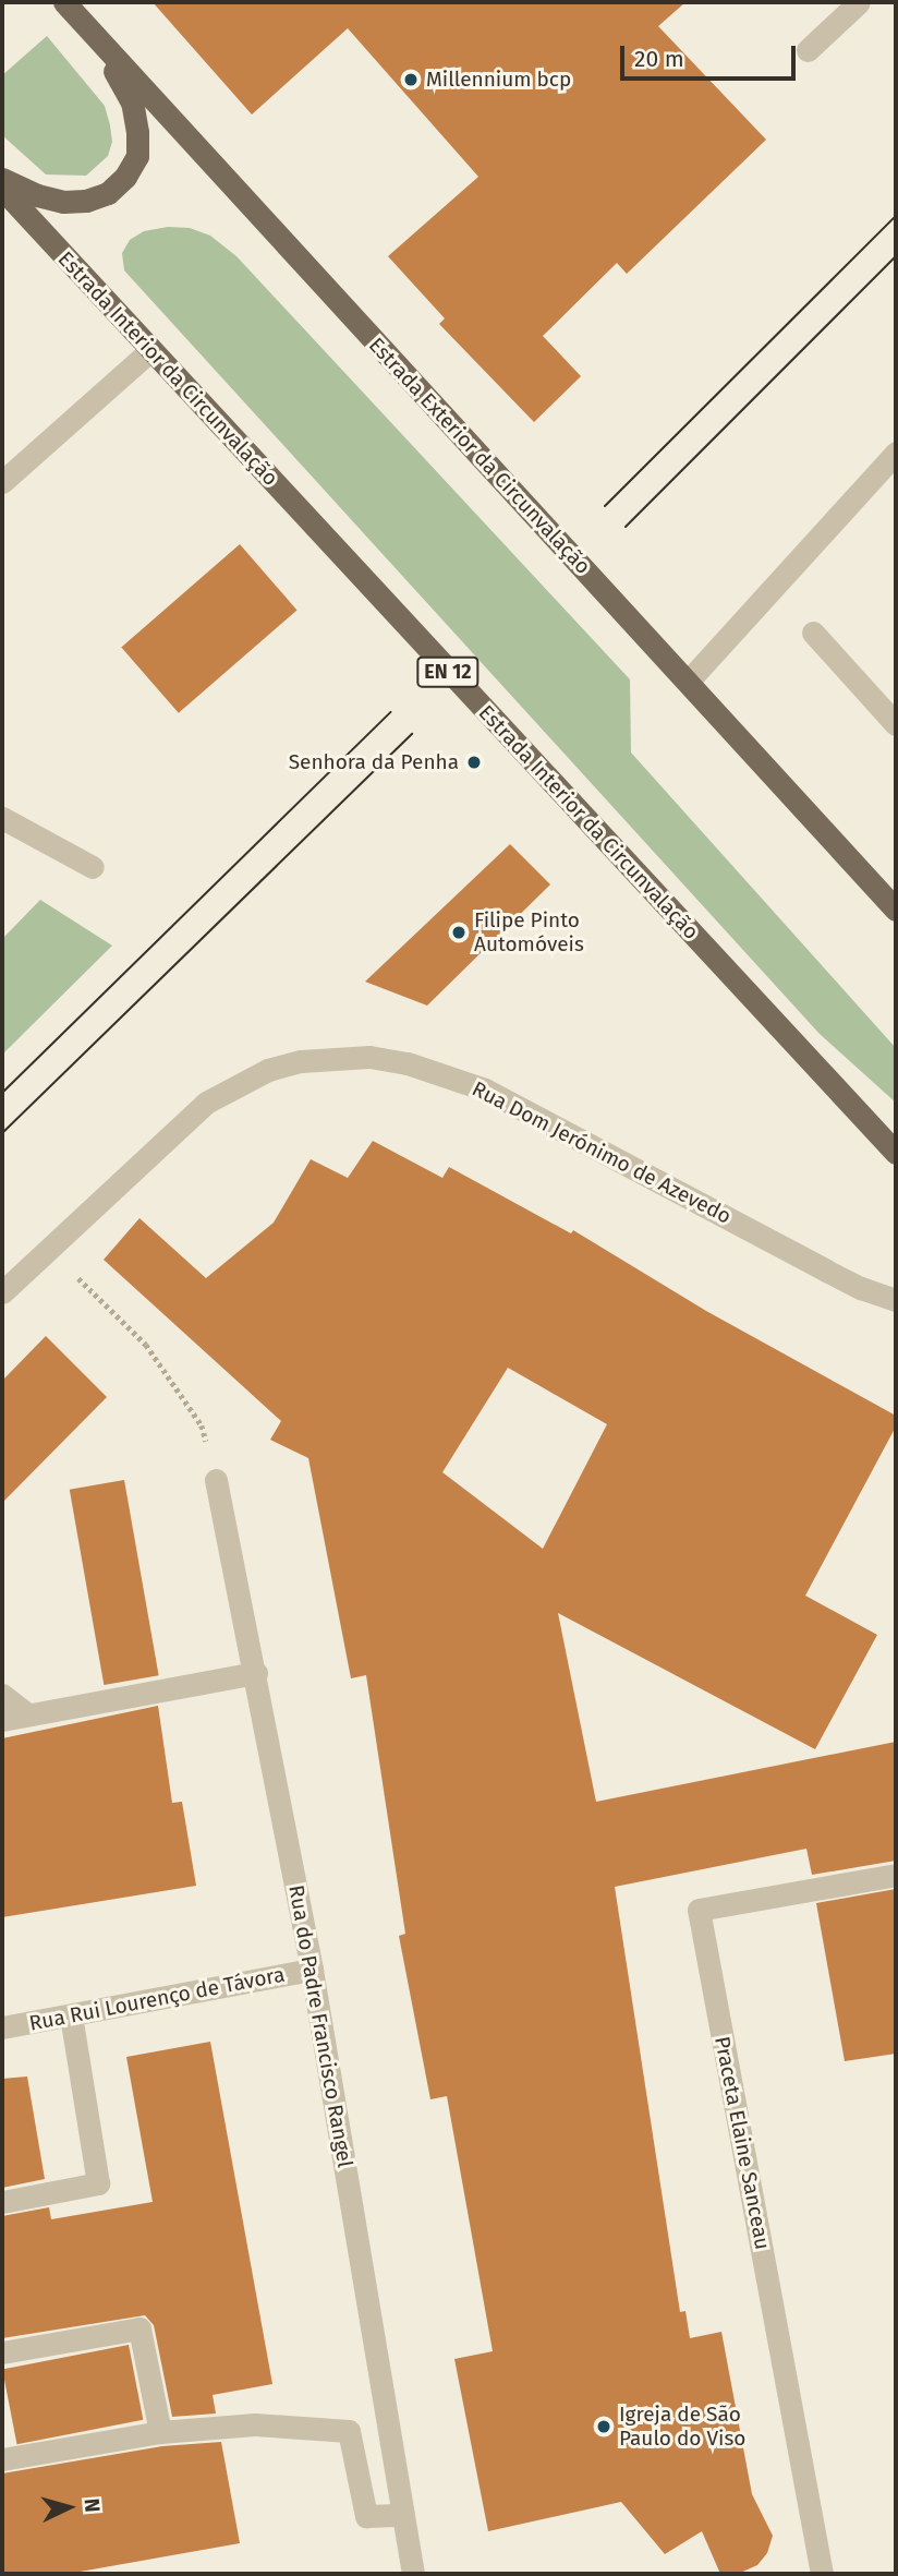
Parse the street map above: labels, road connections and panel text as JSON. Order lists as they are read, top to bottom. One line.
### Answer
{"streets":{"main road":["Estrada Interior da Circunvalação","Estrada Exterior da Circunvalação","EN 12"],"street":["Rua Dom Jerónimo de Azevedo","Rua Rui Lourenço de Távora","Rua do Padre Francisco Rangel","Praceta Elaine Sanceau"]},"crossings":[["Rua Rui Lourenço de Távora","Rua do Padre Francisco Rangel"]],"places":["Millennium bcp","Senhora da Penha","Filipe Pinto Automóveis","Igreja de São Paulo do Viso"],"scale_bar":"20 m","north":"right"}
